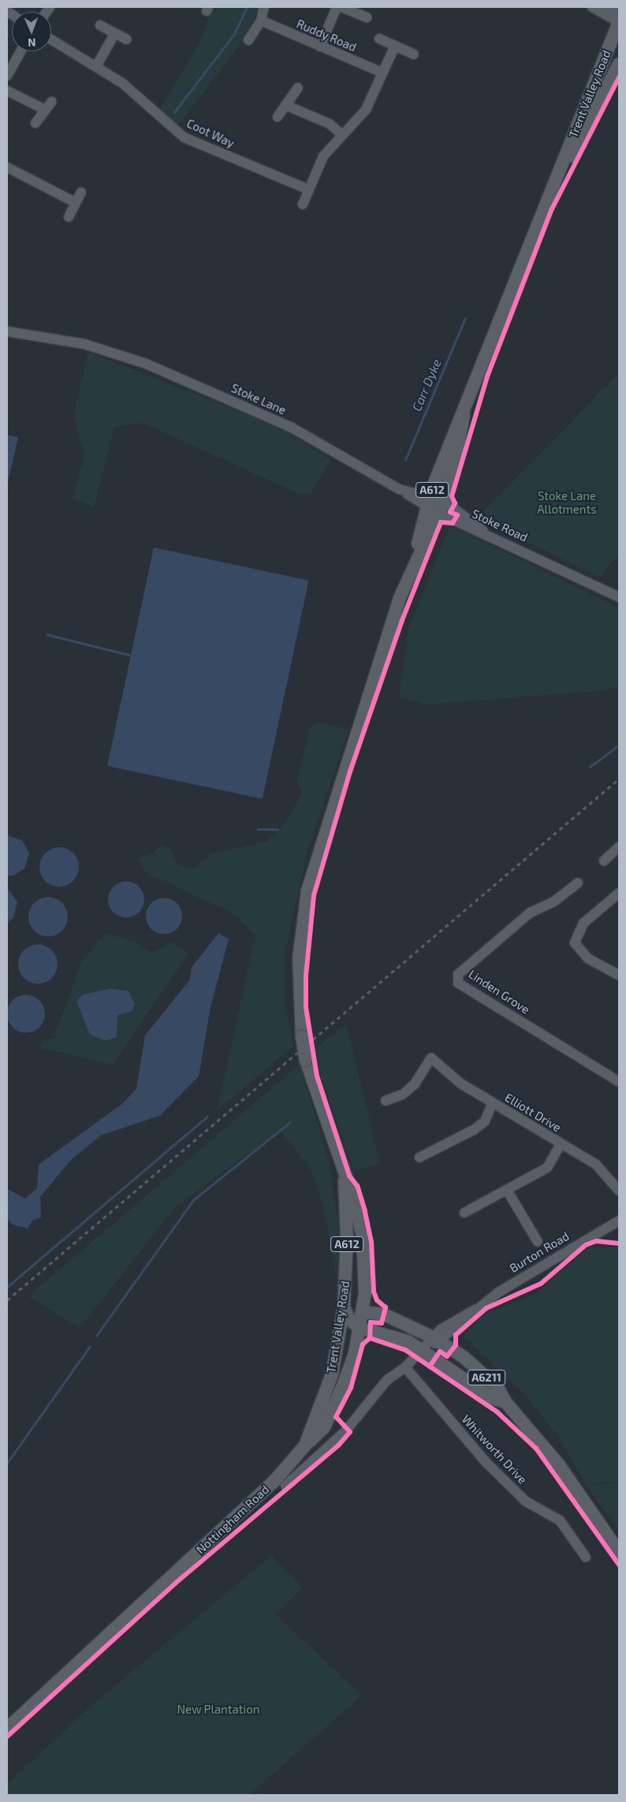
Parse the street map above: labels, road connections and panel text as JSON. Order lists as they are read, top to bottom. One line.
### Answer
{"streets":{"main road":["Trent Valley Road","A612","A6211","Nottingham Road"],"street":["Ruddy Road","Coot Way","Stoke Lane","Stoke Road","Linden Grove","Elliott Drive","Burton Road","Whitworth Drive"]},"crossings":[["Trent Valley Road","A612"],["Trent Valley Road","Stoke Road"],["Trent Valley Road","A6211"],["Trent Valley Road","Nottingham Road"],["Stoke Lane","Stoke Road"],["Burton Road","A6211"],["Burton Road","Whitworth Drive"]],"water":["Carr Dyke"],"parks":["Stoke Lane Allotments","New Plantation"],"north":"bottom"}
